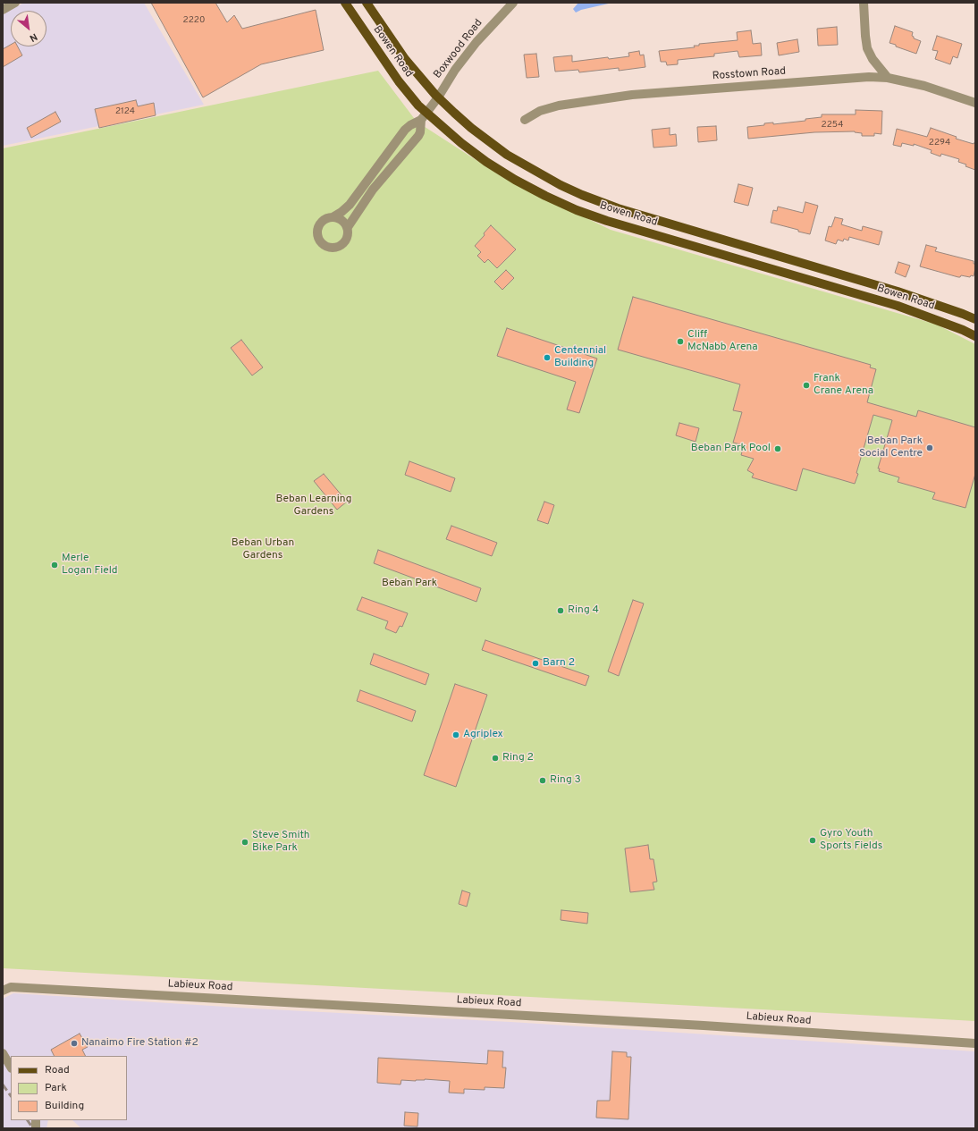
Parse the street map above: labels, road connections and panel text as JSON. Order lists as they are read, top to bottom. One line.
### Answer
{"streets":{"main road":["Bowen Road"],"street":["Boxwood Road","Rosstown Road","Labieux Road"]},"crossings":[["Boxwood Road","Bowen Road"]],"parks":["Beban Learning Gardens","Beban Urban Gardens","Beban Park"],"places":["Cliff McNabb Arena","Centennial Building","Frank Crane Arena","Beban Park Social Centre","Beban Park Pool","Merle Logan Field","Ring 4","Barn 2","Agriplex","Ring 2","Ring 3","Gyro Youth Sports Fields","Steve Smith Bike Park","Nanaimo Fire Station #2"],"house_numbers":["2220","2124","2254","2294"],"legend":["Road","Park","Building"],"north":"bottom right"}
